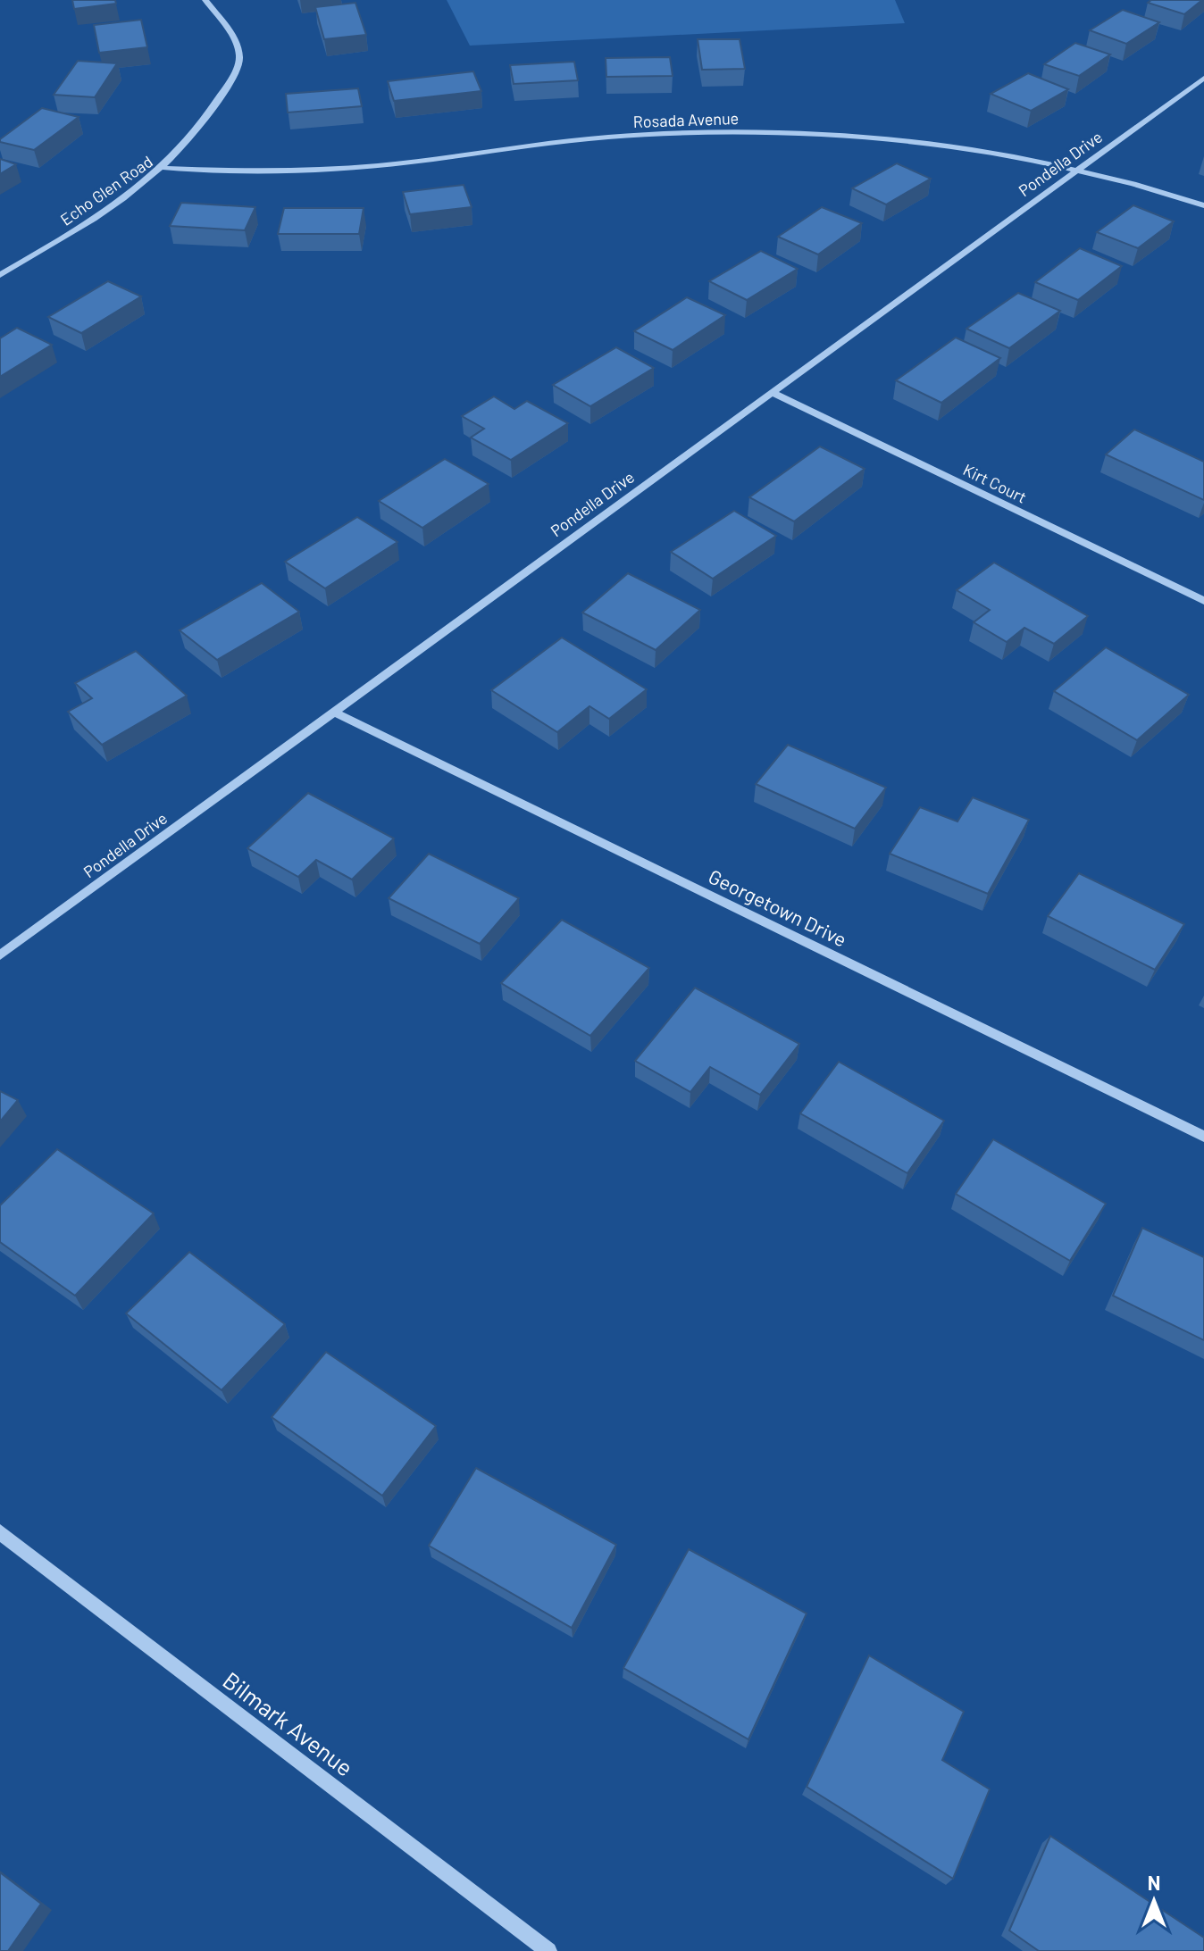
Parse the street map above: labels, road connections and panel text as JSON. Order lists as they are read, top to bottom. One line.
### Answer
{"streets":{"street":["Rosada Avenue","Pondella Drive","Echo Glen Road","Kirt Court","Georgetown Drive","Bilmark Avenue"]},"crossings":[["Rosada Avenue","Pondella Drive"],["Rosada Avenue","Echo Glen Road"],["Pondella Drive","Kirt Court"],["Pondella Drive","Georgetown Drive"]],"north":"top"}
